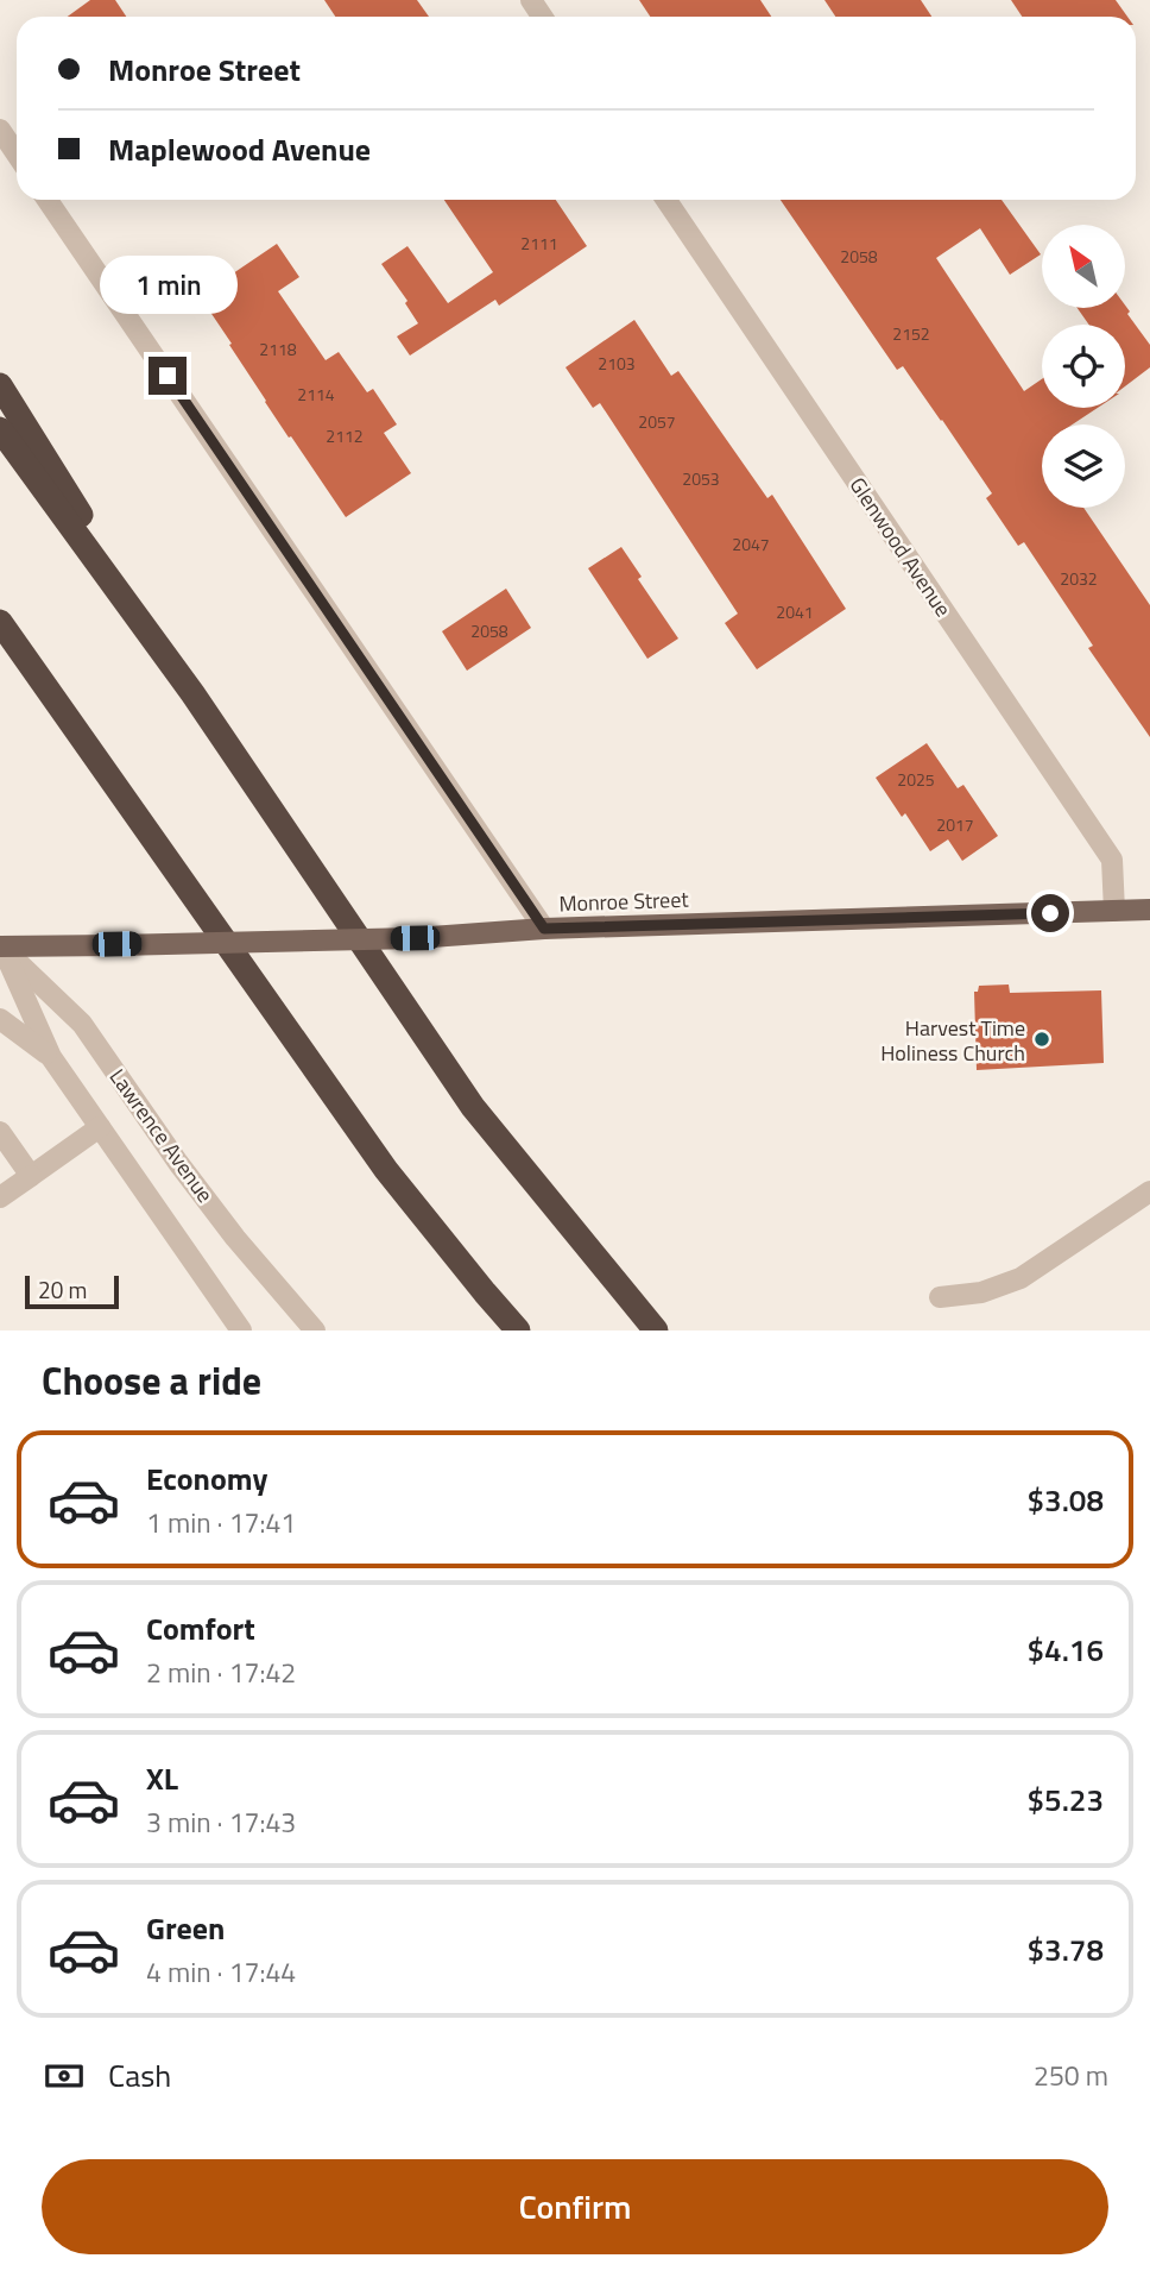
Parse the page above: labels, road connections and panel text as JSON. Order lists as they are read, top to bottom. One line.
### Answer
{"streets":{"main road":["Monroe Street"],"street":["Glenwood Avenue","Lawrence Avenue"]},"crossings":[["Glenwood Avenue","Monroe Street"],["Monroe Street","Lawrence Avenue"]],"places":["Harvest Time Holiness Church"],"house_numbers":["2111","2058","2152","2118","2103","2114","2057","2112","2053","2047","2032","2041","2058","2025","2017"],"scale_bar":"20 m","north":"top left","page":{"banner":["Monroe Street","Maplewood Avenue"],"bubble":"1 min","scale":"20 m","heading":"Choose a ride","list":[{"name":"Economy","note":"1 min · 17:41","value":"$3.08"},{"name":"Comfort","note":"2 min · 17:42","value":"$4.16"},{"name":"XL","note":"3 min · 17:43","value":"$5.23"},{"name":"Green","note":"4 min · 17:44","value":"$3.78"}],"pay":["Cash","250 m"],"buttons":"Confirm"}}
